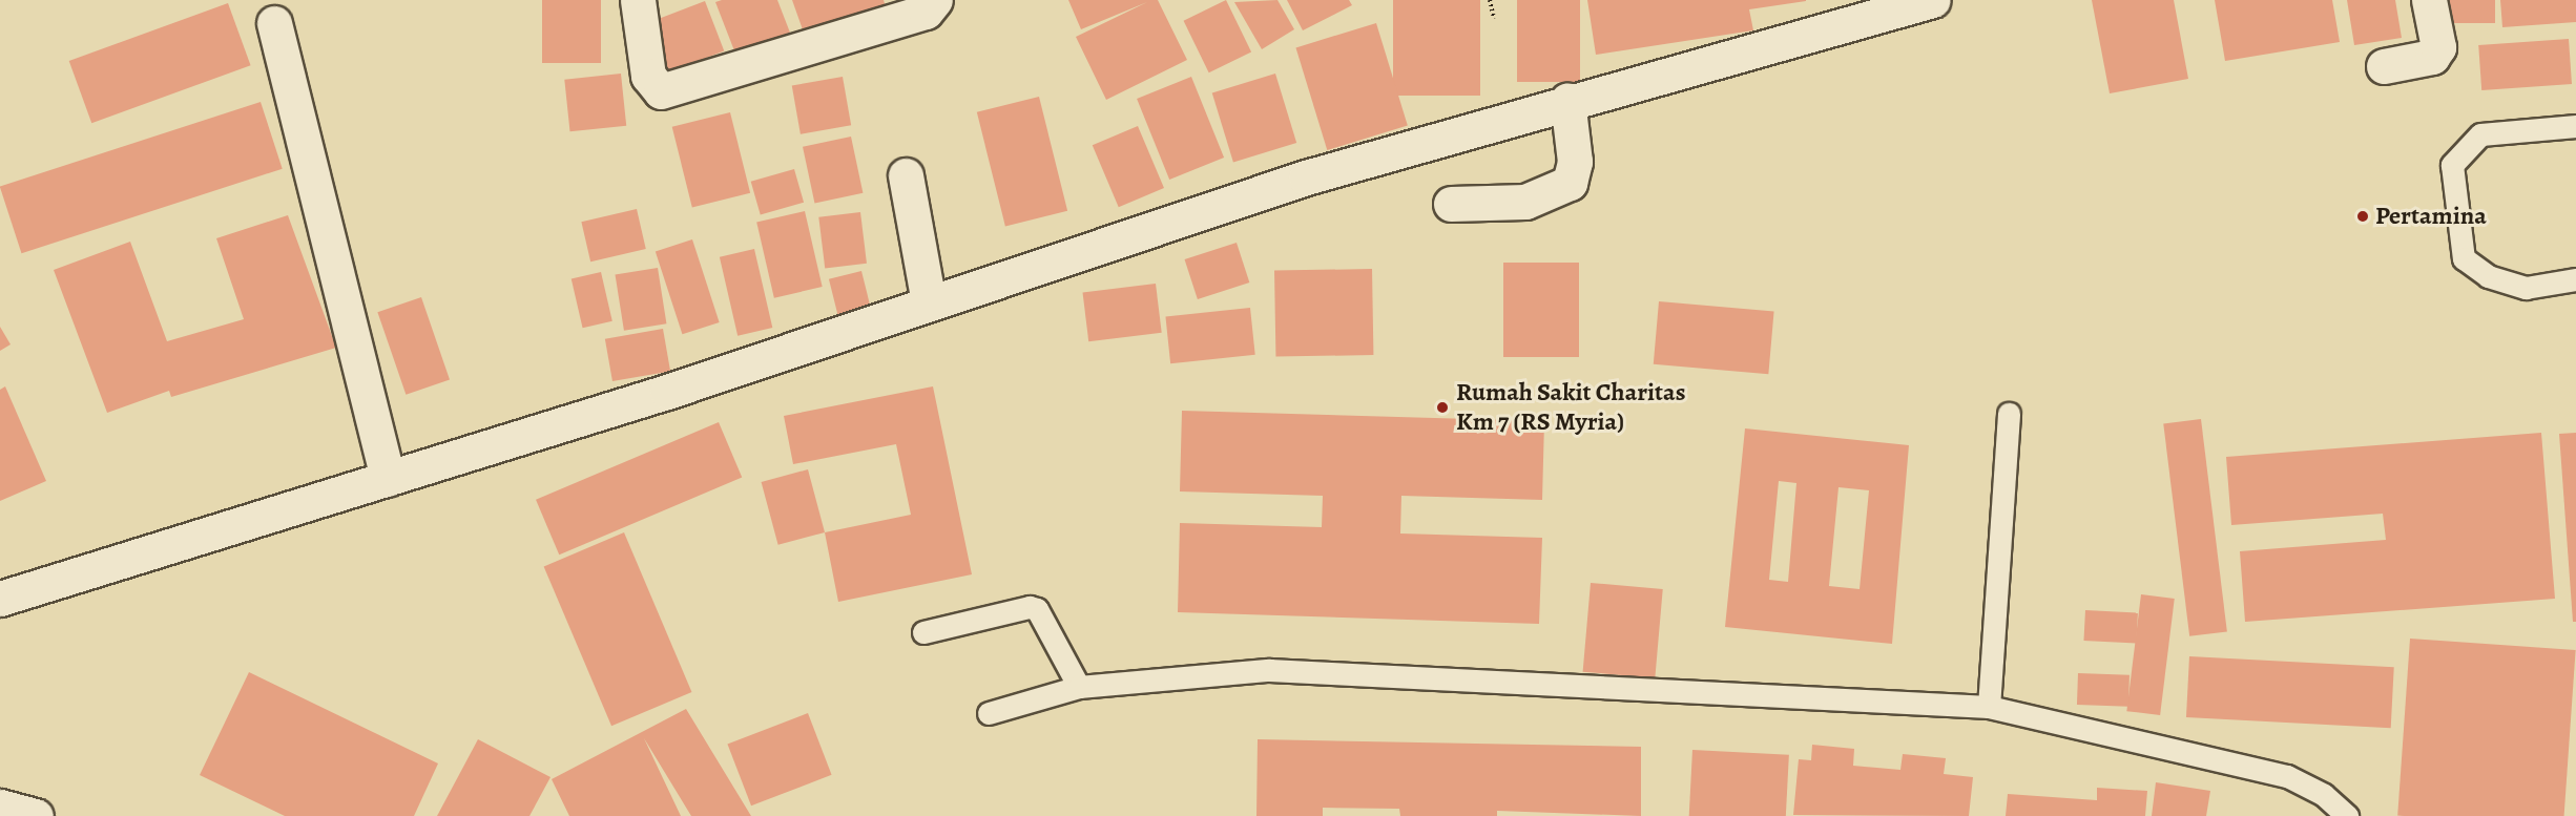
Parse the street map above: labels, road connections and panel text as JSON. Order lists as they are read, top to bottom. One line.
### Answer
{"places":["Pertamina","Rumah Sakit Charitas Km 7 (RS Myria)"]}
